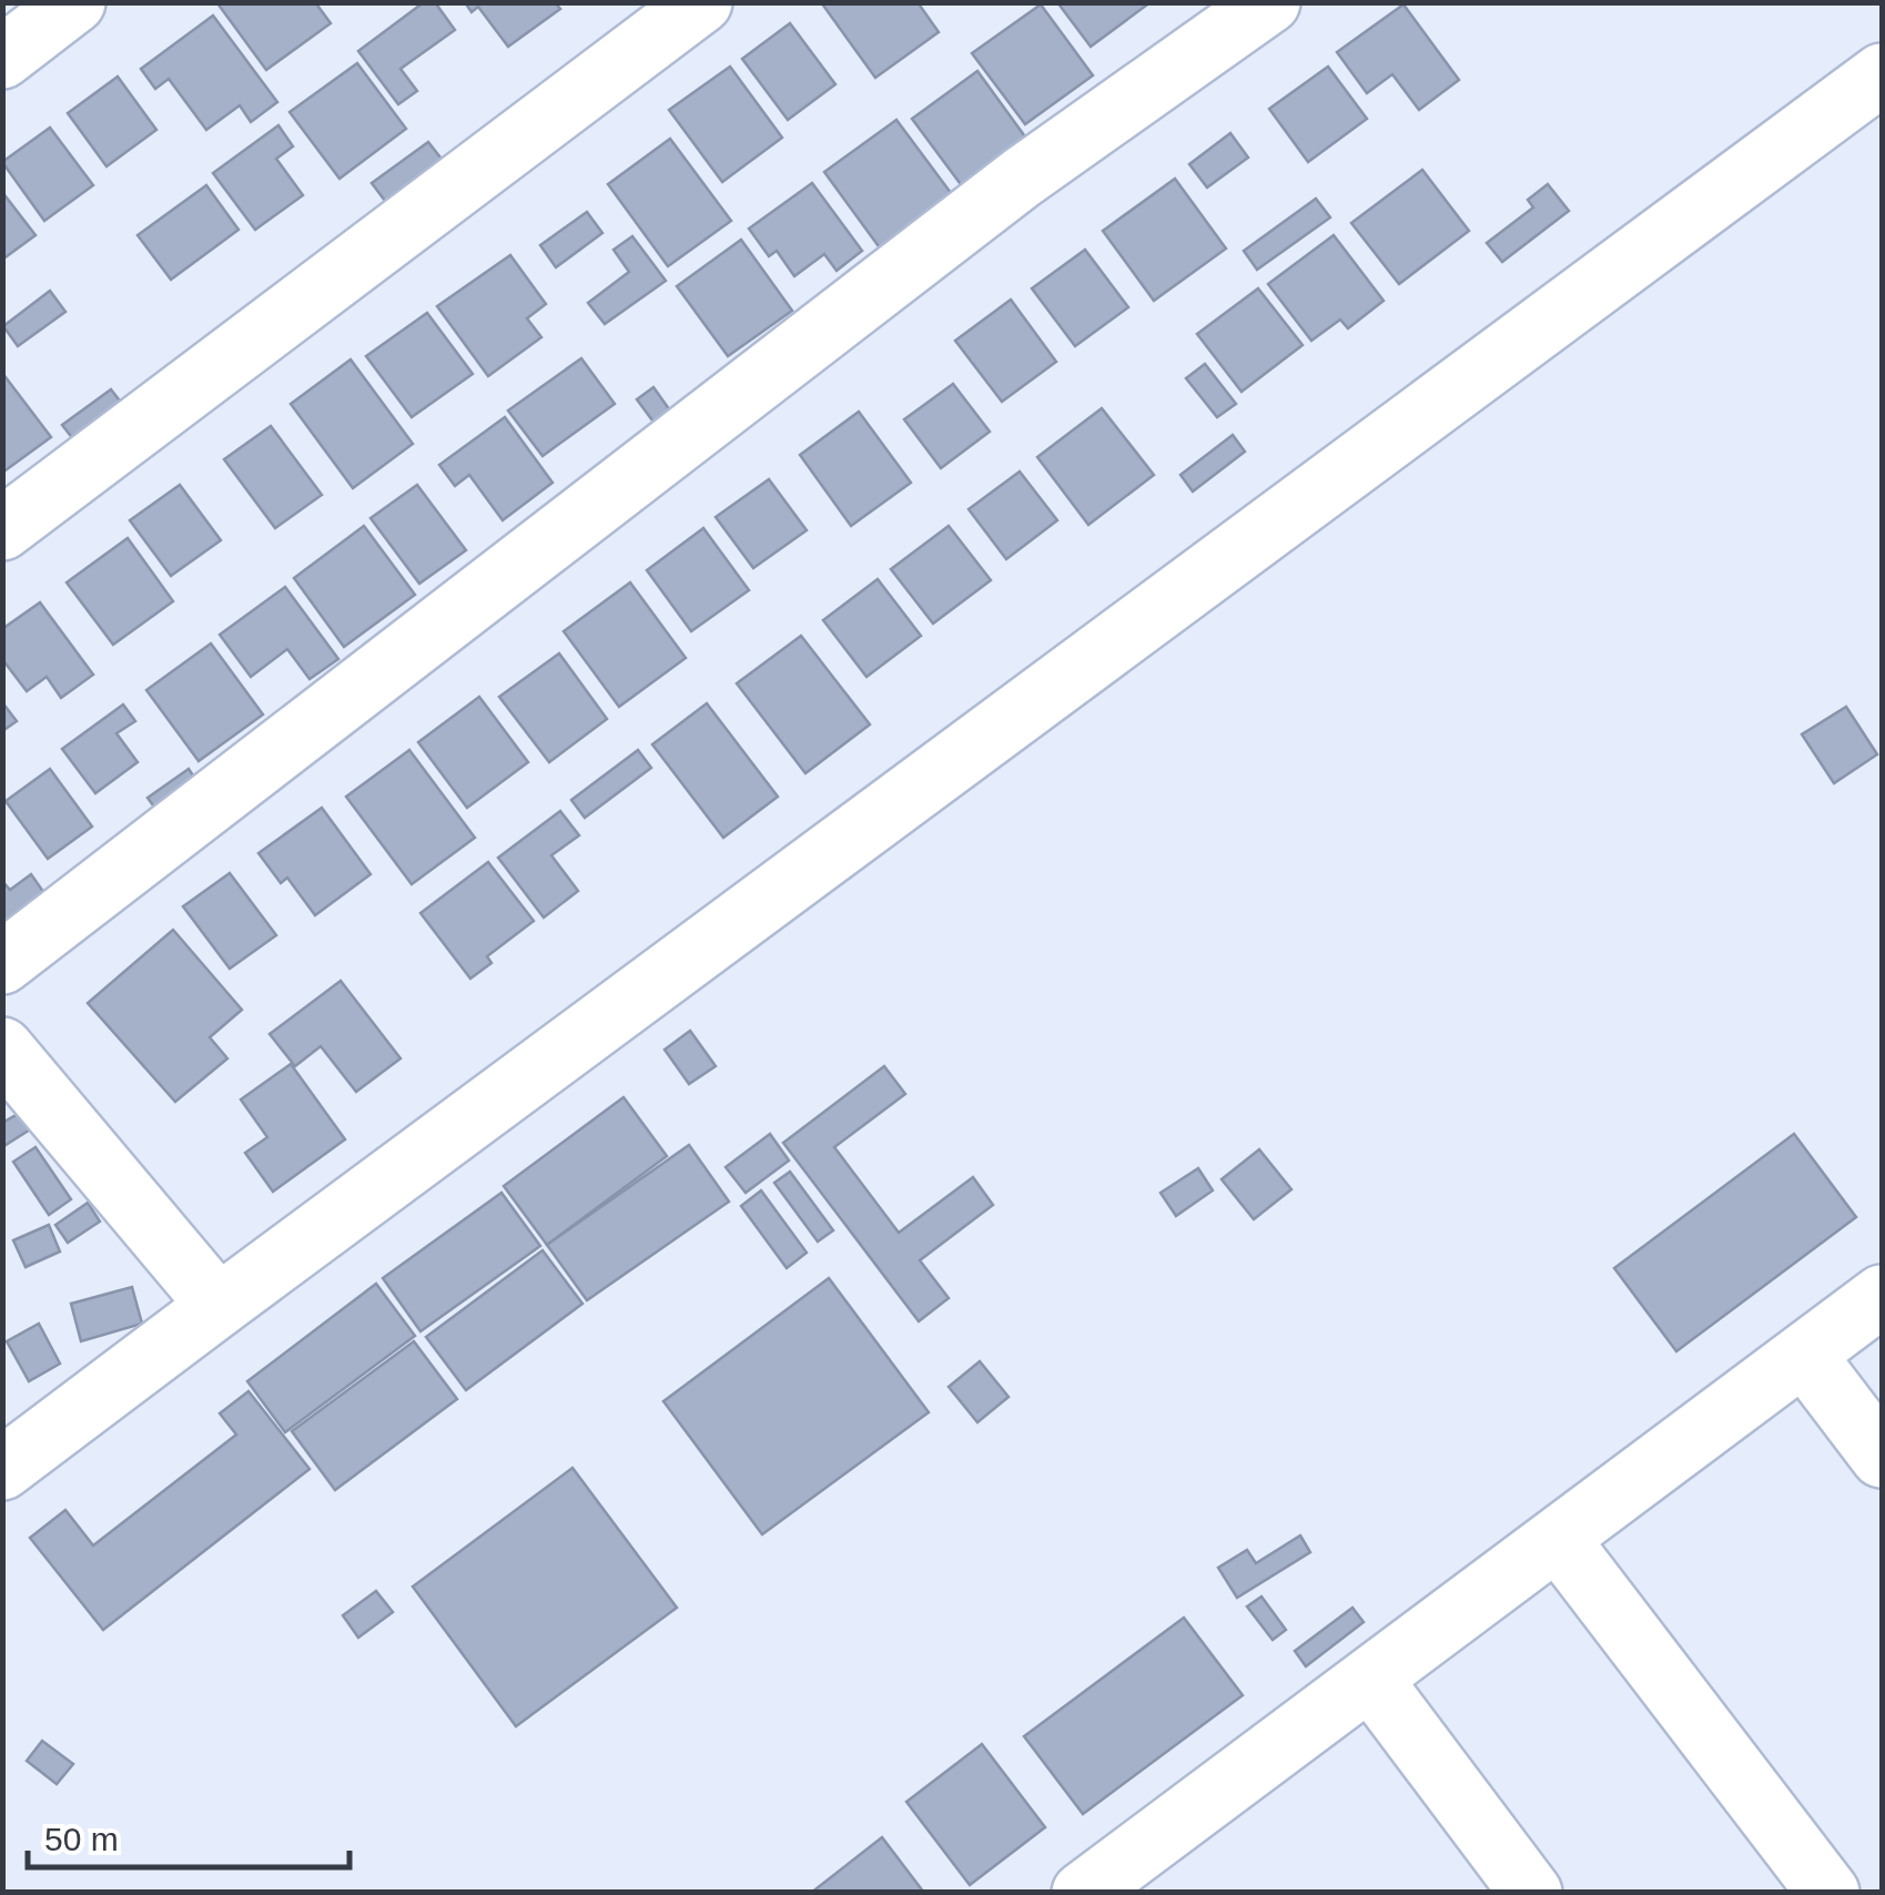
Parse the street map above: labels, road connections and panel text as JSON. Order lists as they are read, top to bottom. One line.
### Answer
{"scale_bar":"50 m"}
